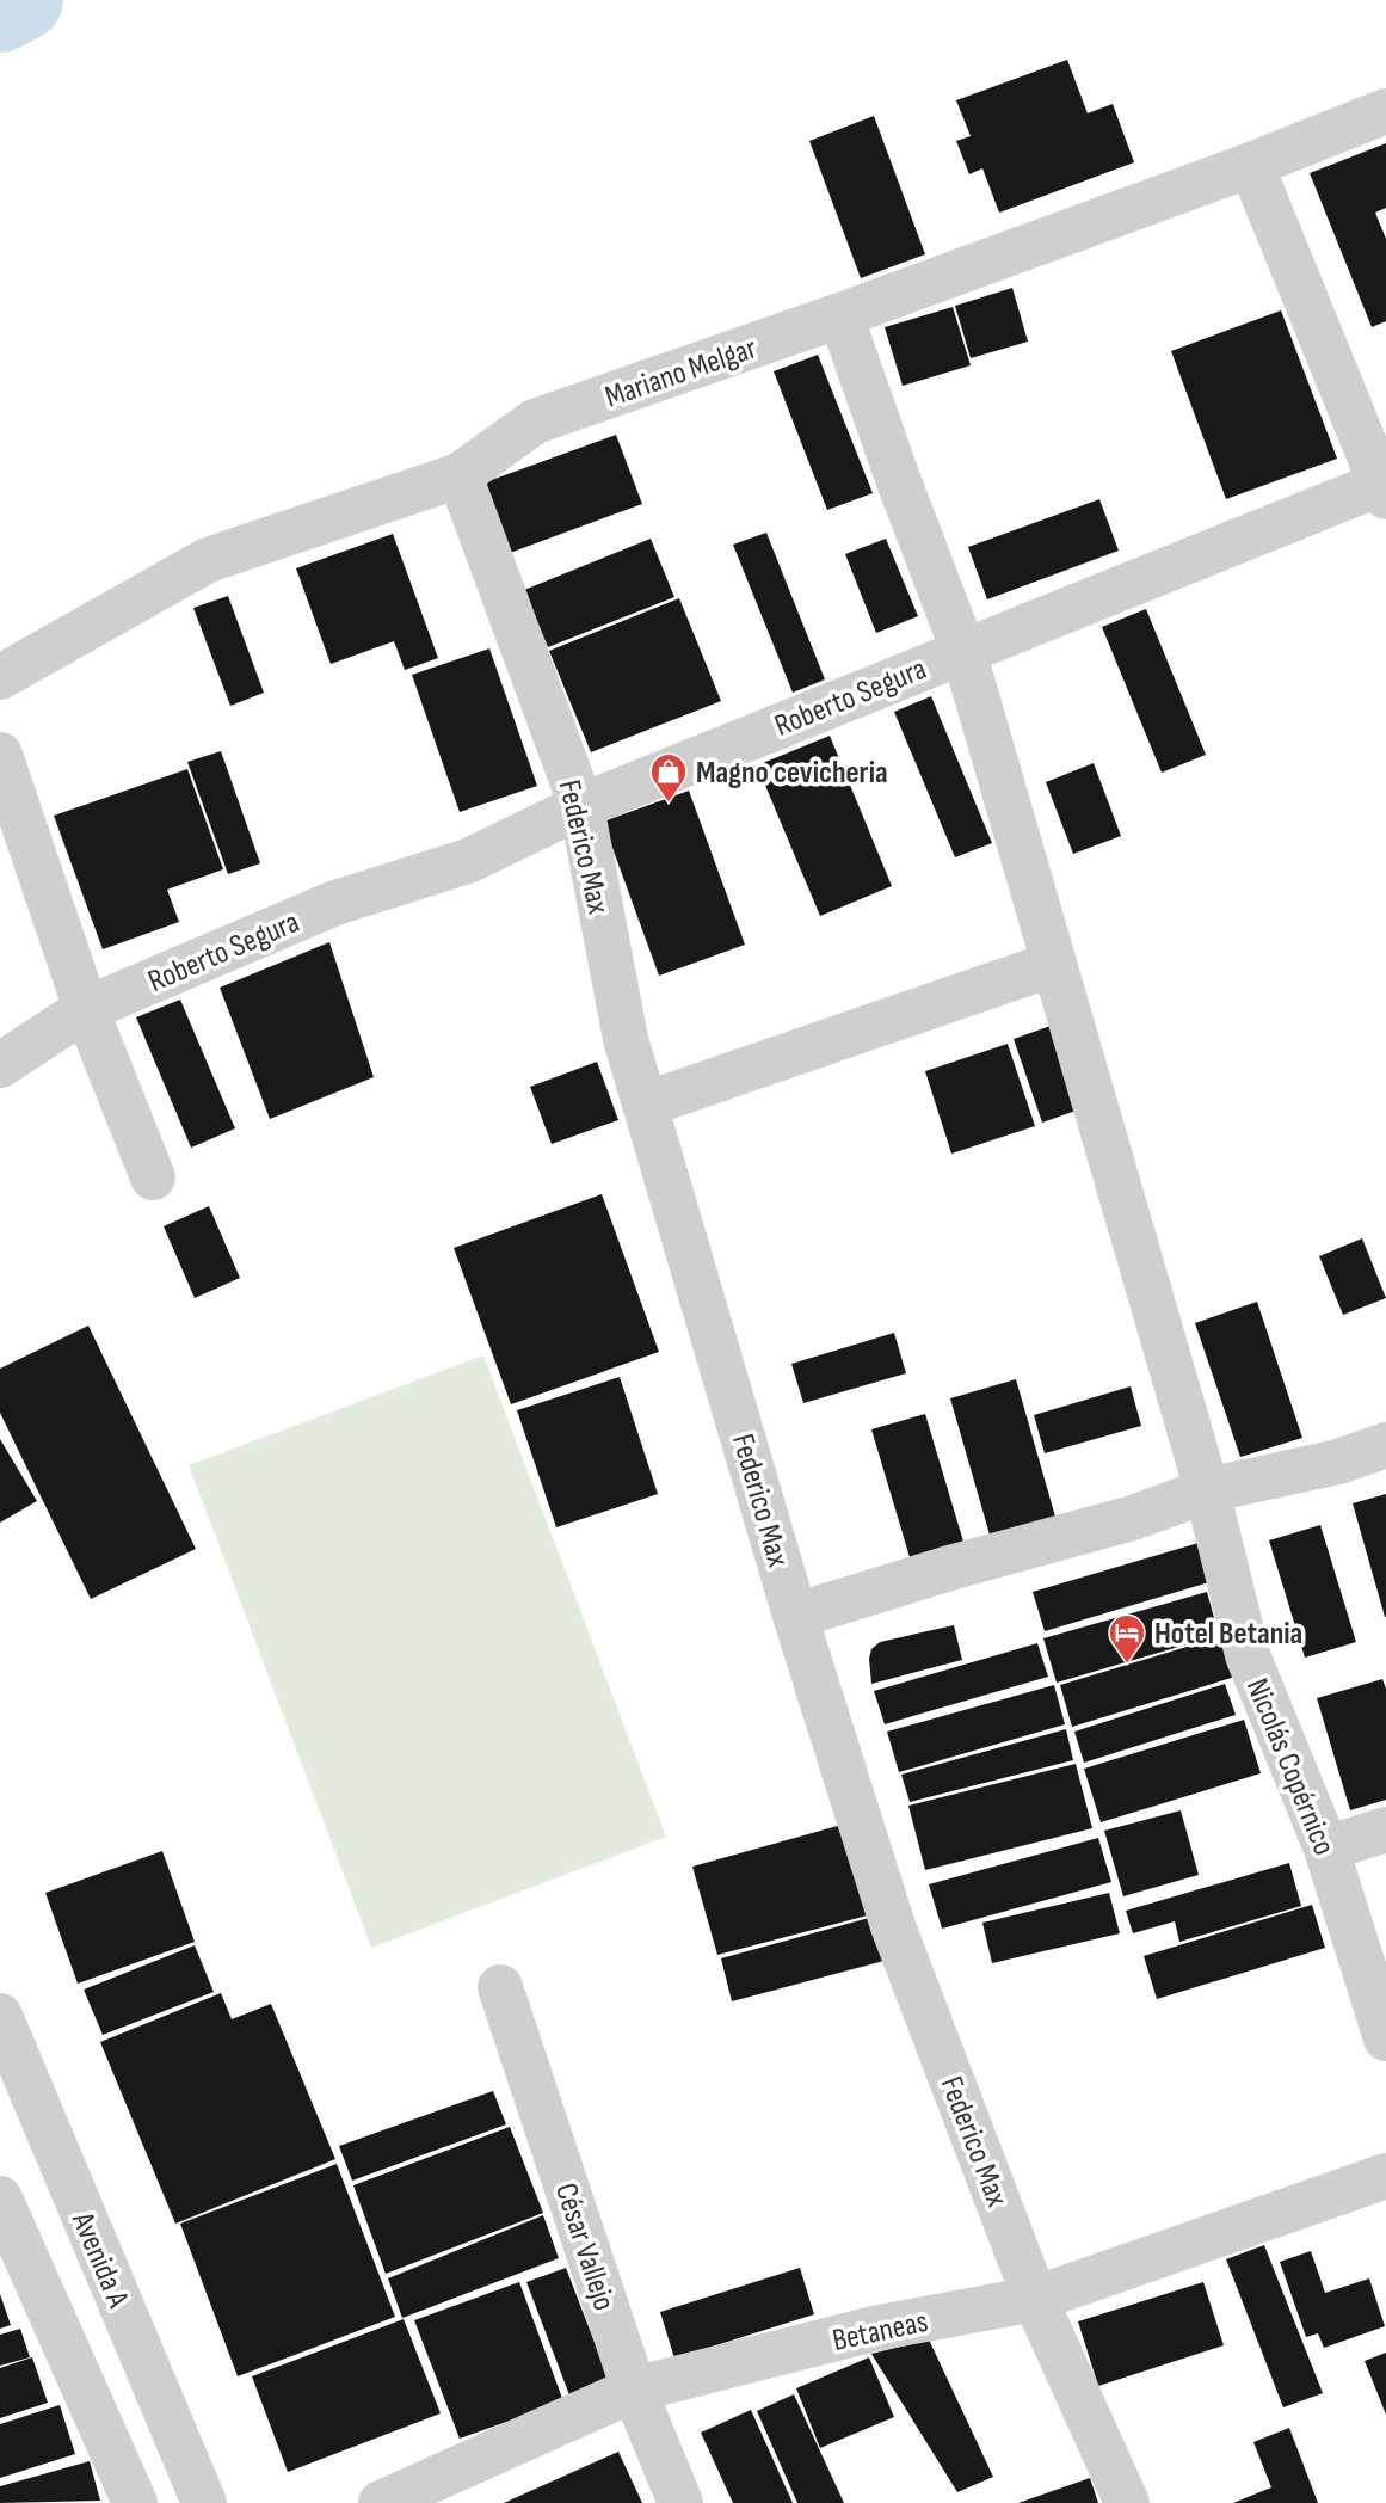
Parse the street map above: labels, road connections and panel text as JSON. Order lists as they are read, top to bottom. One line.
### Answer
{"streets":{"street":["Mariano Melgar","Roberto Segura","Federico Max","Nicolás Copérnico","César Vallejo","Avenida A","Betaneas"]},"crossings":[["Mariano Melgar","Federico Max"],["Mariano Melgar","Nicolás Copérnico"],["Roberto Segura","Federico Max"],["Roberto Segura","Nicolás Copérnico"],["Federico Max","Betaneas"],["César Vallejo","Betaneas"]],"places":{"shop":["Magno cevicheria"],"hotel":["Hotel Betania"]}}
